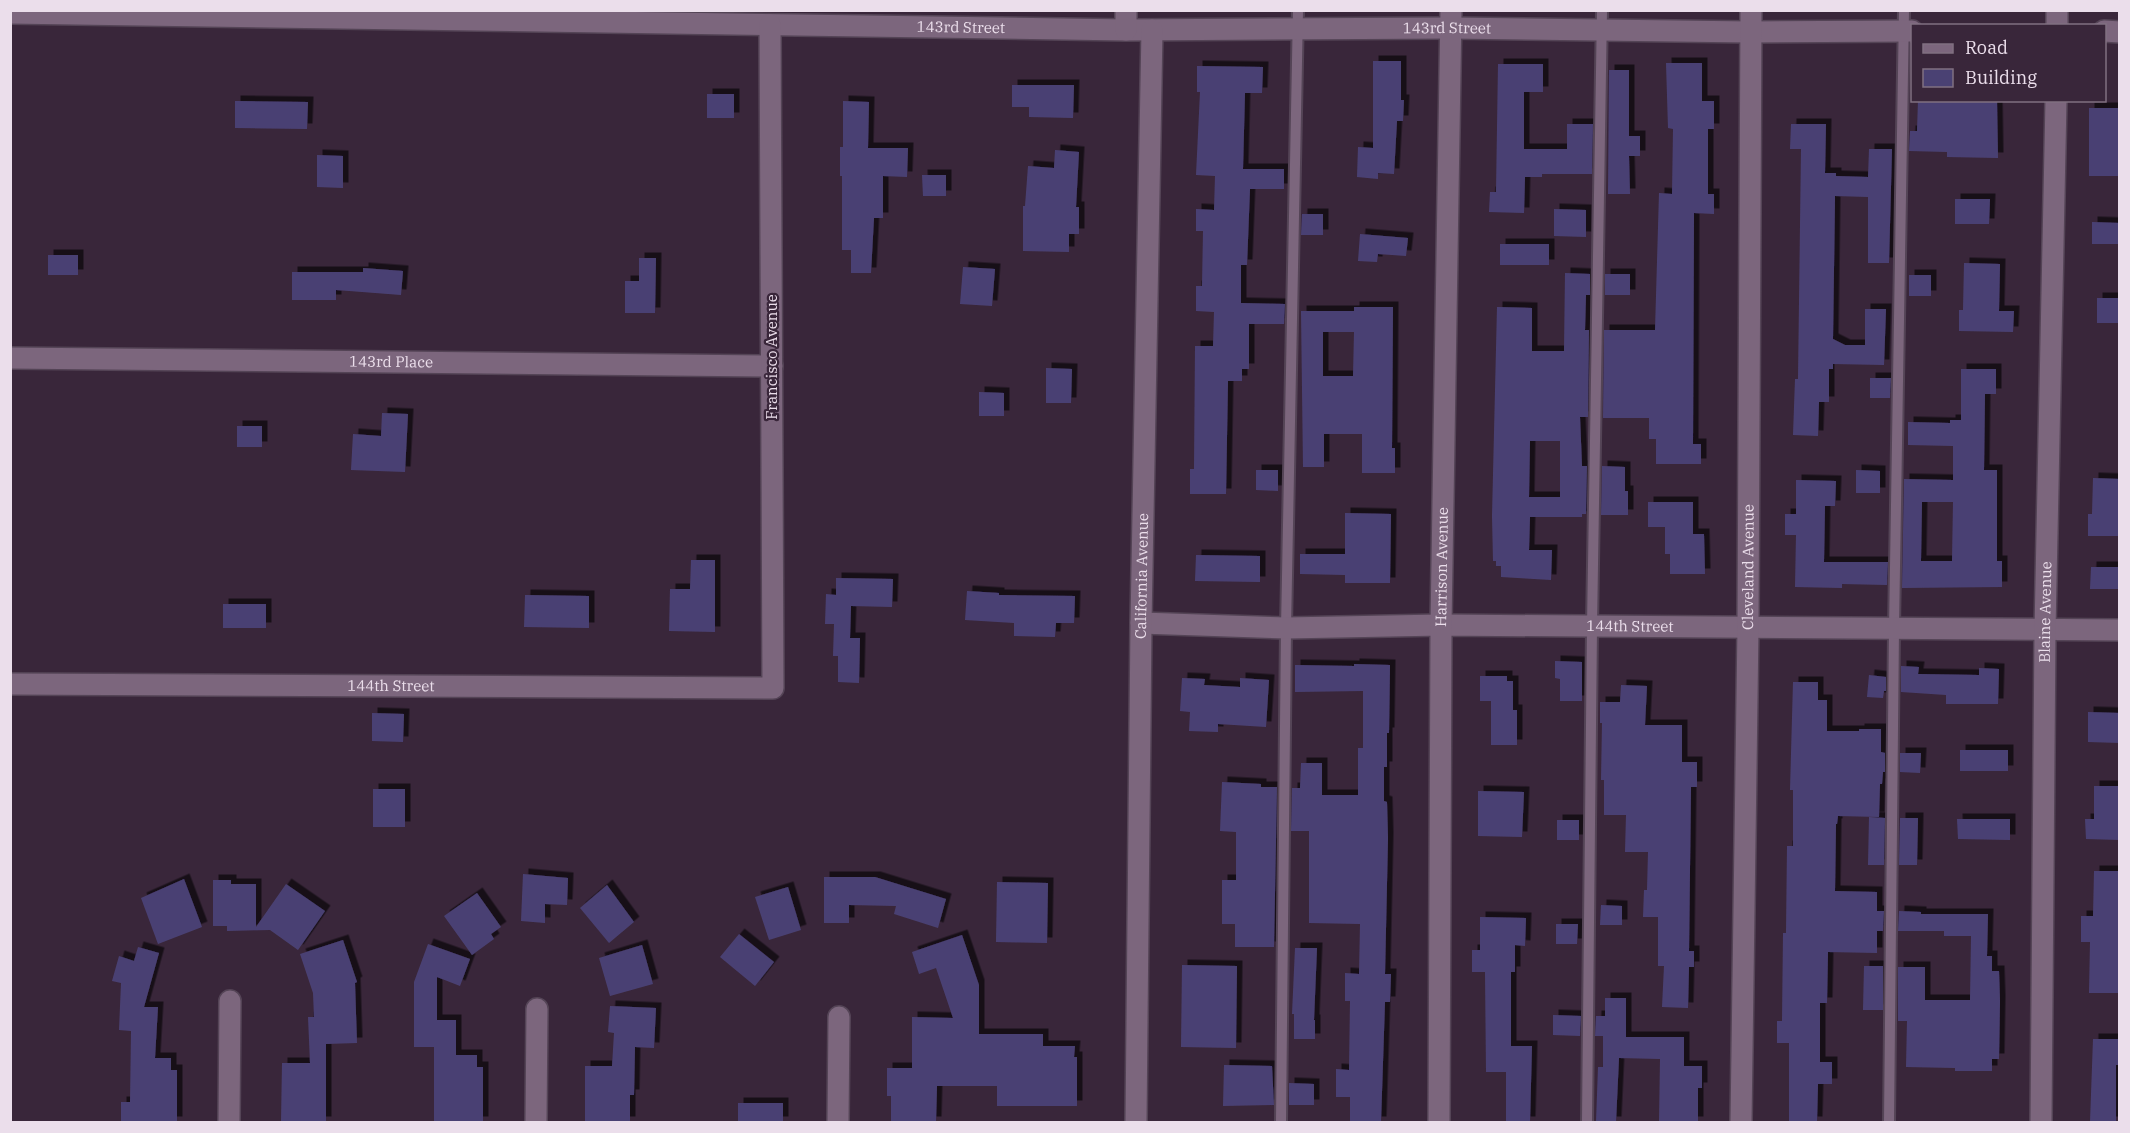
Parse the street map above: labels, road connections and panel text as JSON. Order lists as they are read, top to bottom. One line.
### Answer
{"streets":{"street":["143rd Street","Francisco Avenue","143rd Place","Harrison Avenue","Cleveland Avenue","California Avenue","Blaine Avenue","144th Street"]},"crossings":[["143rd Street","Francisco Avenue"],["143rd Street","Harrison Avenue"],["143rd Street","Cleveland Avenue"],["143rd Street","California Avenue"],["Francisco Avenue","143rd Place"],["Francisco Avenue","144th Street"],["Harrison Avenue","144th Street"],["Cleveland Avenue","144th Street"],["California Avenue","144th Street"],["Blaine Avenue","144th Street"]],"legend":["Road","Building"]}
